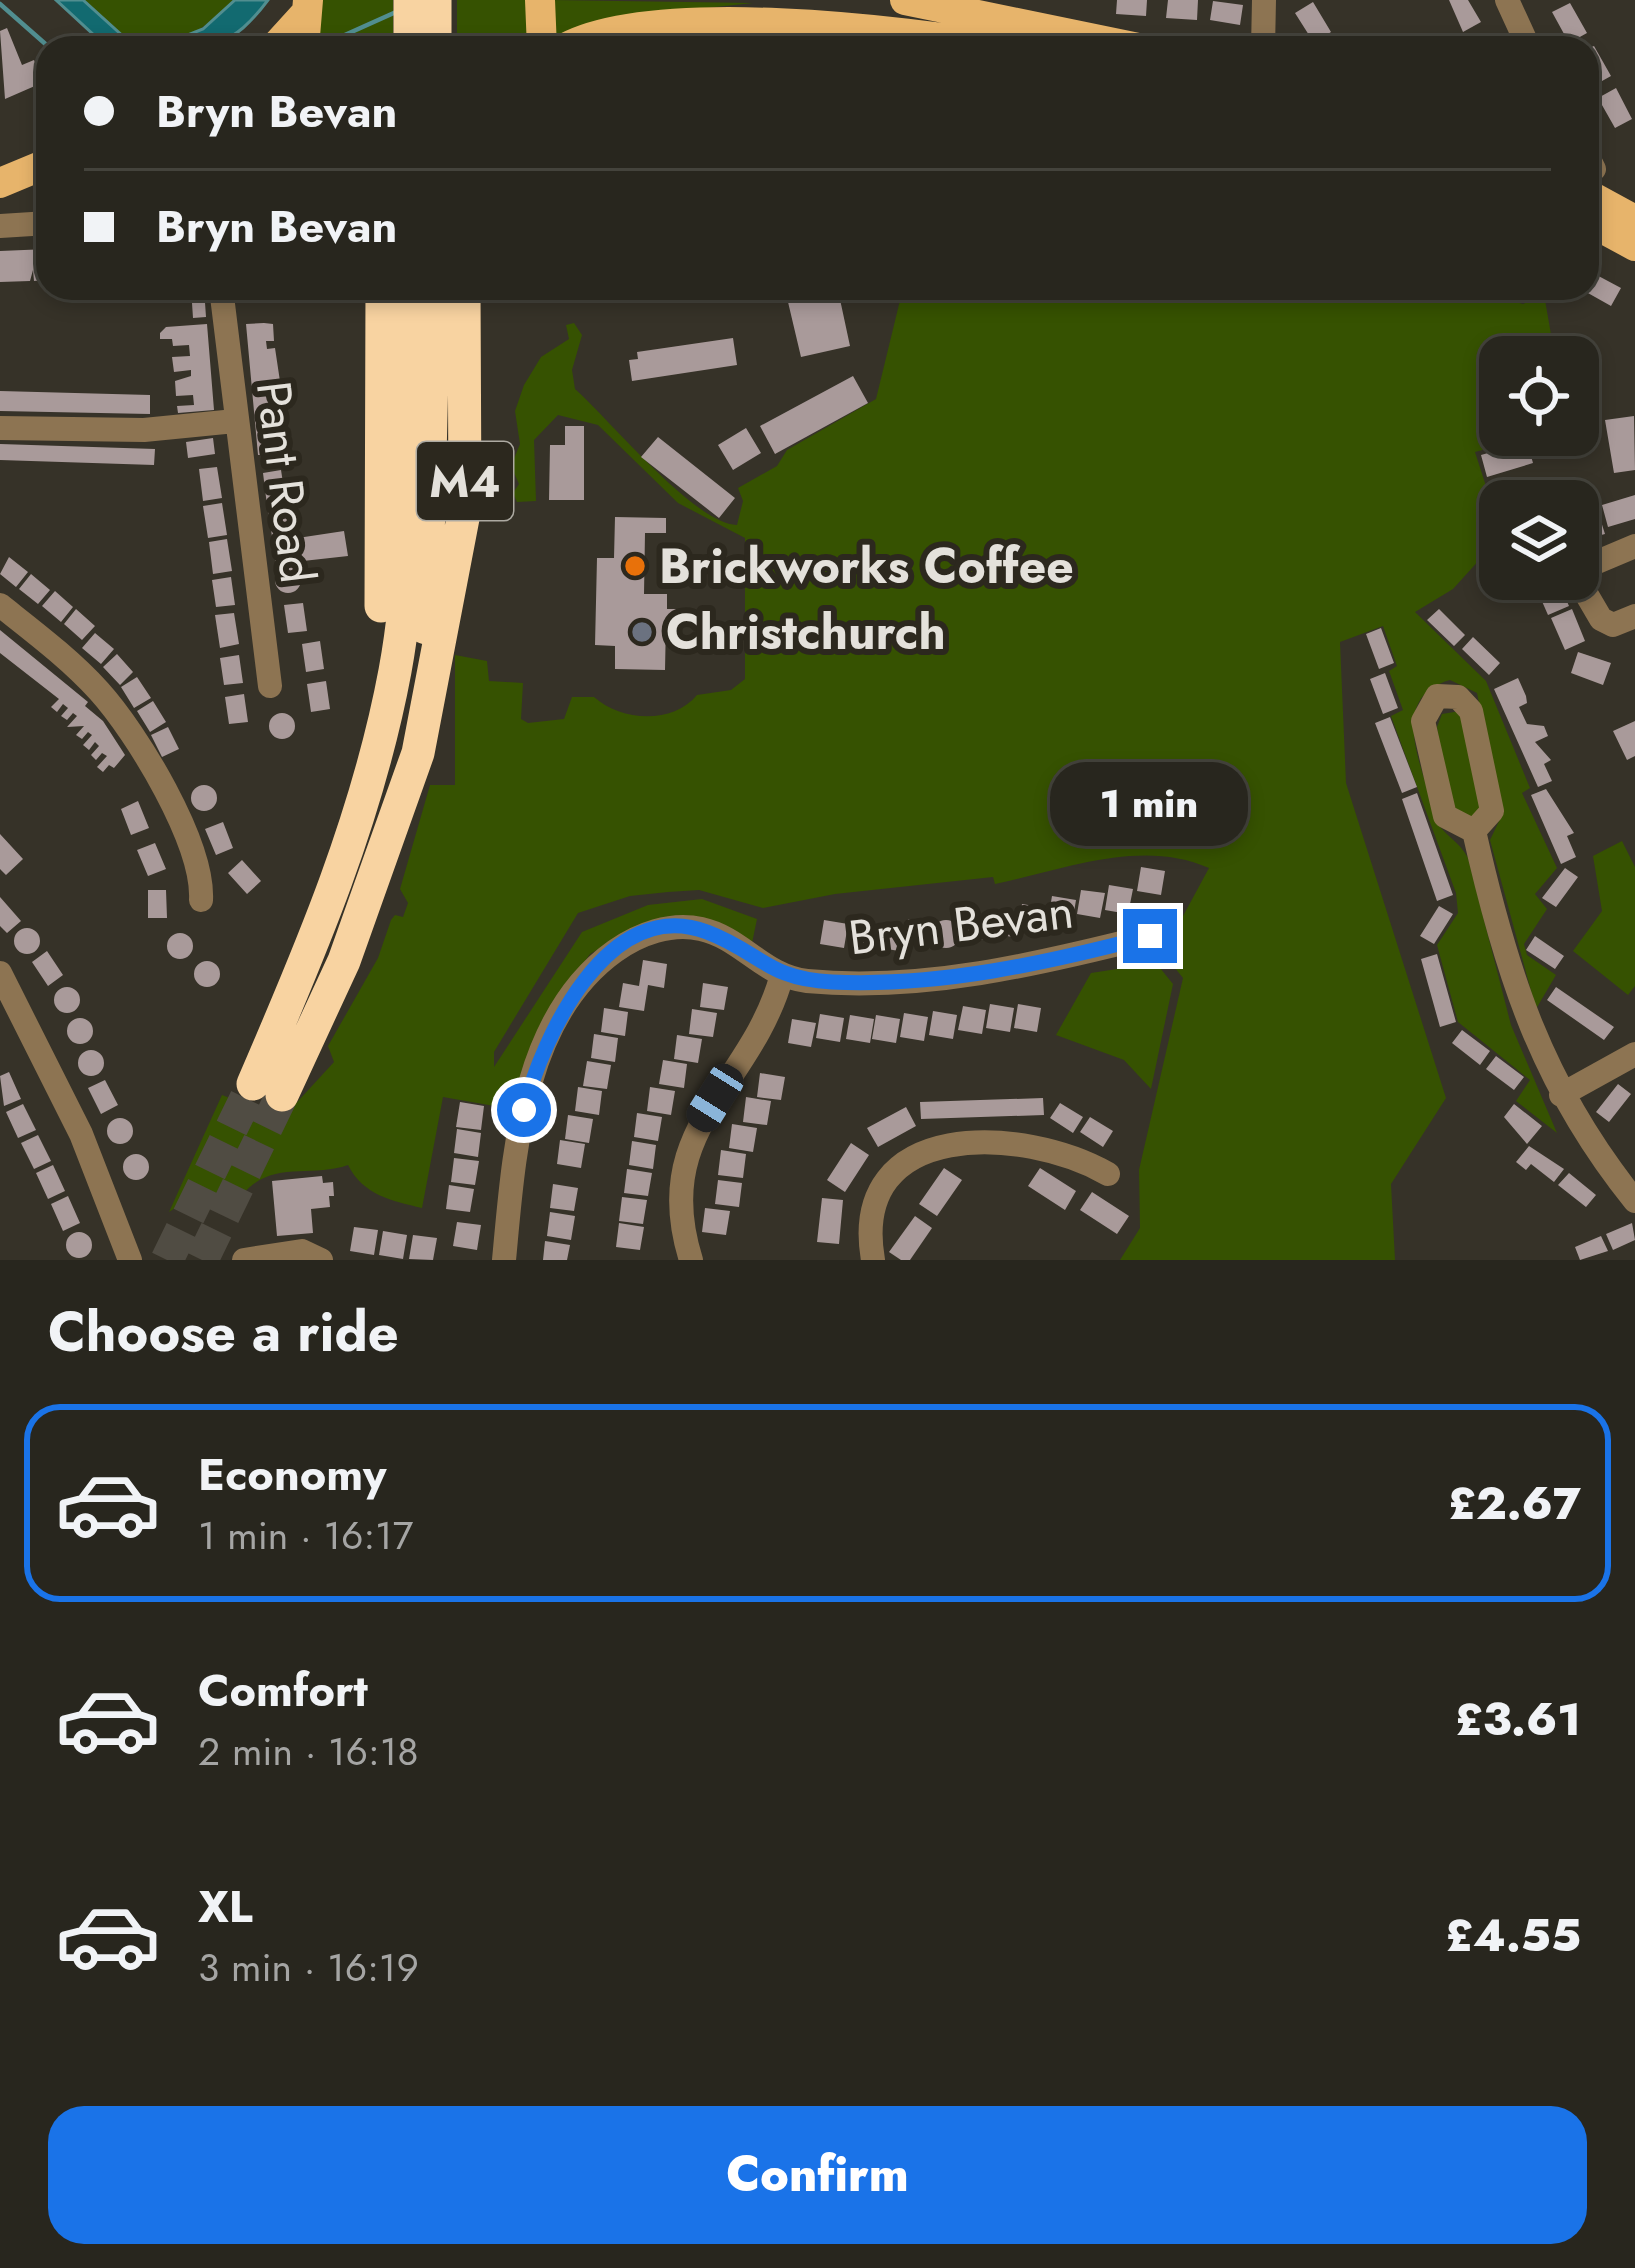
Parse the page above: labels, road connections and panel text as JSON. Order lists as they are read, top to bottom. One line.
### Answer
{"streets":{"highway":["M4"],"street":["Pant Road","Bryn Bevan"]},"places":["Brickworks Coffee","Christchurch"],"page":{"banner":["Bryn Bevan","Bryn Bevan"],"bubble":"1 min","heading":"Choose a ride","list":[{"name":"Economy","note":"1 min · 16:17","value":"£2.67"},{"name":"Comfort","note":"2 min · 16:18","value":"£3.61"},{"name":"XL","note":"3 min · 16:19","value":"£4.55"}],"buttons":"Confirm"}}
